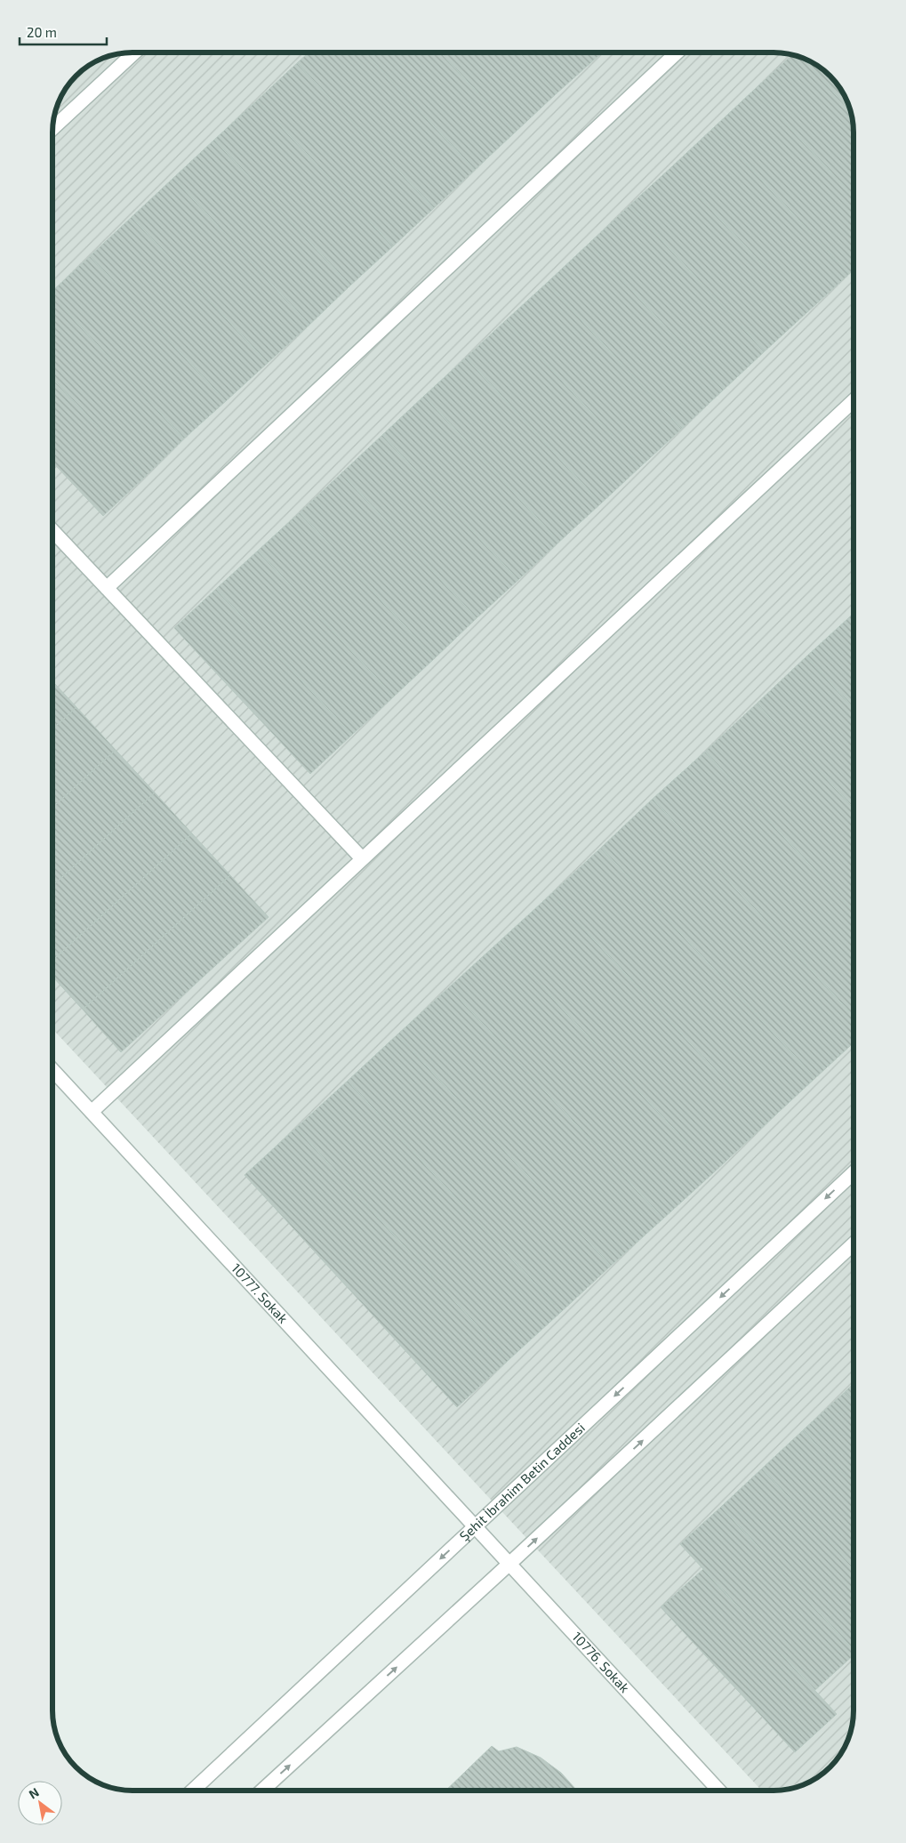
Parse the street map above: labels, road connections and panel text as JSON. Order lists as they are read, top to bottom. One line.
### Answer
{"streets":{"street":["10777. Sokak","Şehit İbrahim Betin Caddesi","10776. Sokak"]},"crossings":[["10777. Sokak","Şehit İbrahim Betin Caddesi"],["10777. Sokak","10776. Sokak"],["Şehit İbrahim Betin Caddesi","10776. Sokak"]],"scale_bar":"20 m","north":"top left"}
